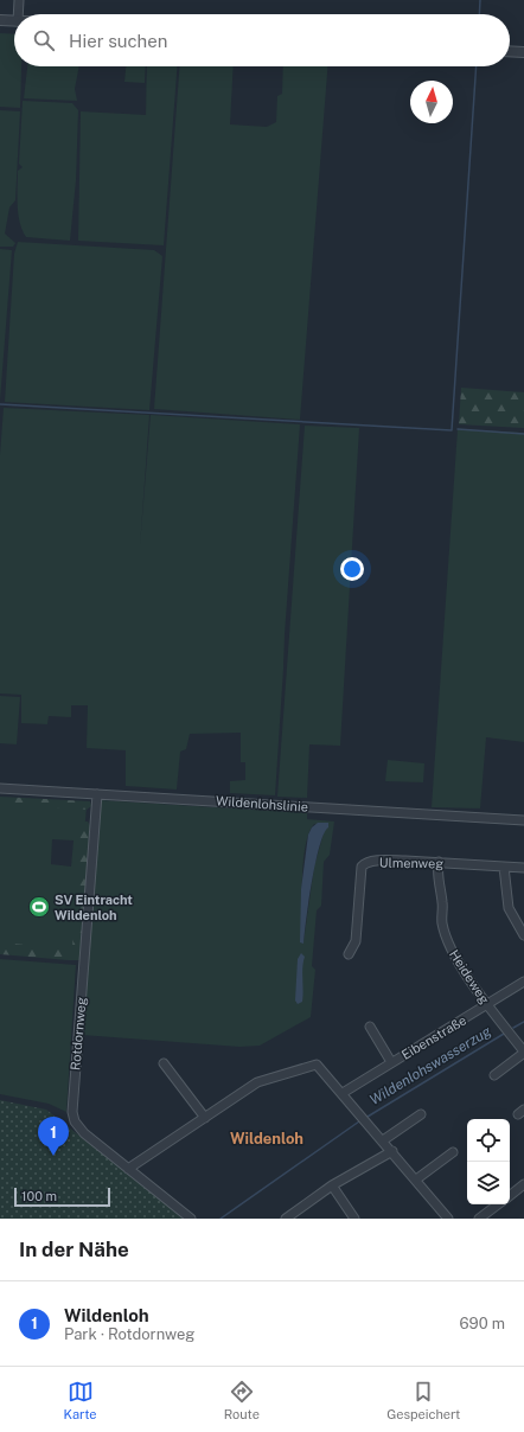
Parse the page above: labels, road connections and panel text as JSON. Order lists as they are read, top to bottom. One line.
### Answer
{"streets":{"street":["Wildenlohslinie","Ulmenweg","Heideweg","Rotdornweg","Eibenstraße"]},"crossings":[["Wildenlohslinie","Rotdornweg"],["Ulmenweg","Heideweg"],["Heideweg","Eibenstraße"]],"districts":["Wildenloh"],"water":["Wildenlohswasserzug"],"places":{"sports":["SV Eintracht Wildenloh"]},"scale_bar":"100 m","north":"top","page":{"search":"Hier suchen","pins":"1","scale":"100 m","heading":"In der Nähe","list":[{"mark":"1","name":"Wildenloh","note":"Park · Rotdornweg","value":"690 m"}],"nav":["Karte","Route","Gespeichert"]}}
